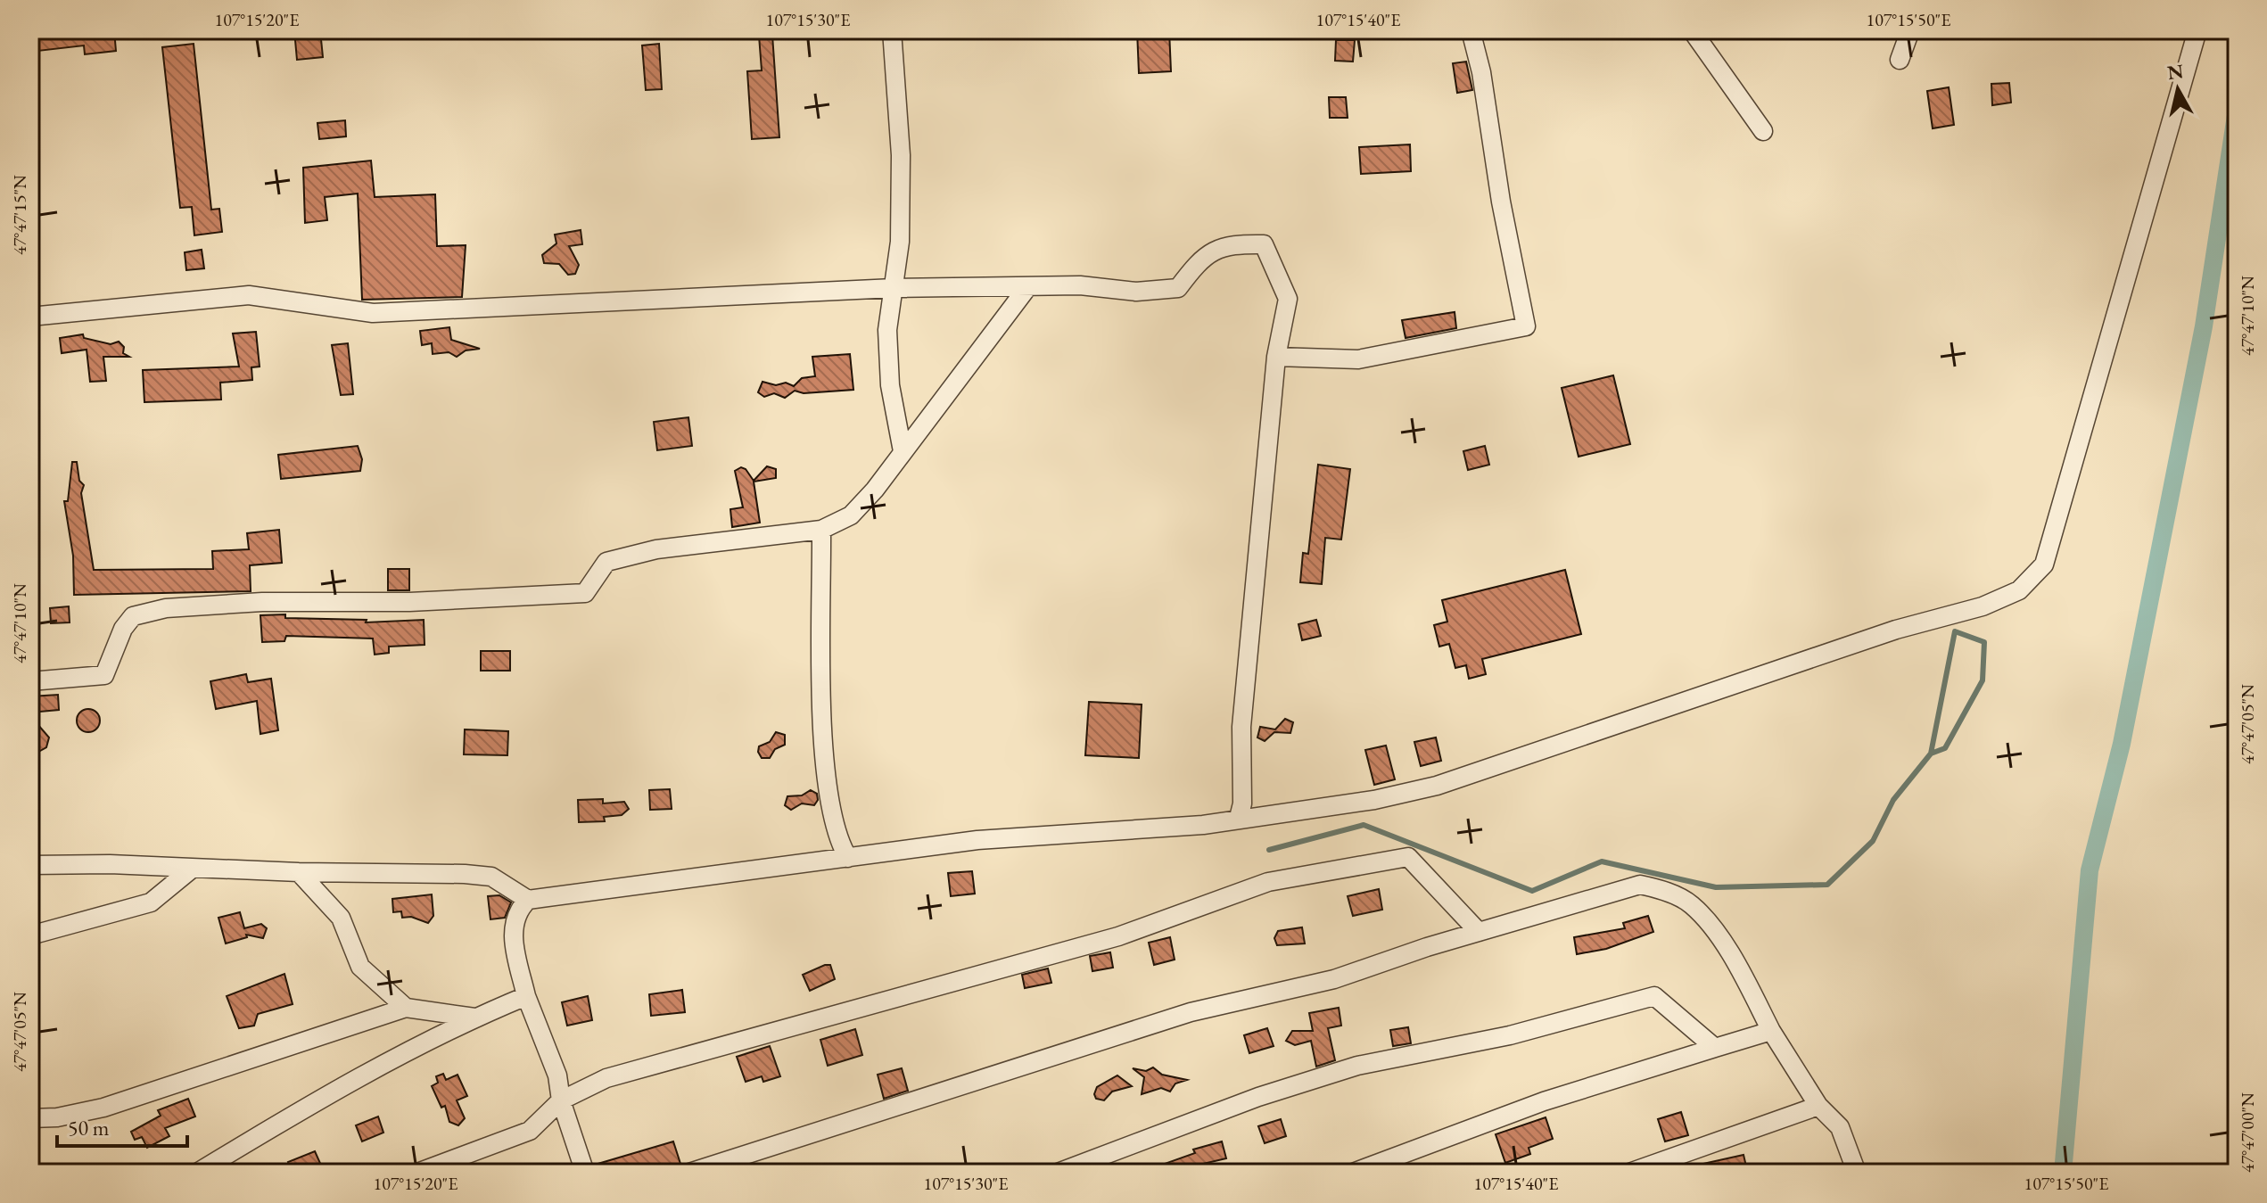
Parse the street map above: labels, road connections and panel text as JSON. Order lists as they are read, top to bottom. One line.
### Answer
{"scale_bar":"50 m","north":"top","coordinates":["107°15'20\"E","107°15'30\"E","107°15'40\"E","107°15'50\"E","47°47'15\"N","47°47'10\"N","47°47'05\"N","47°47'00\"N"]}
